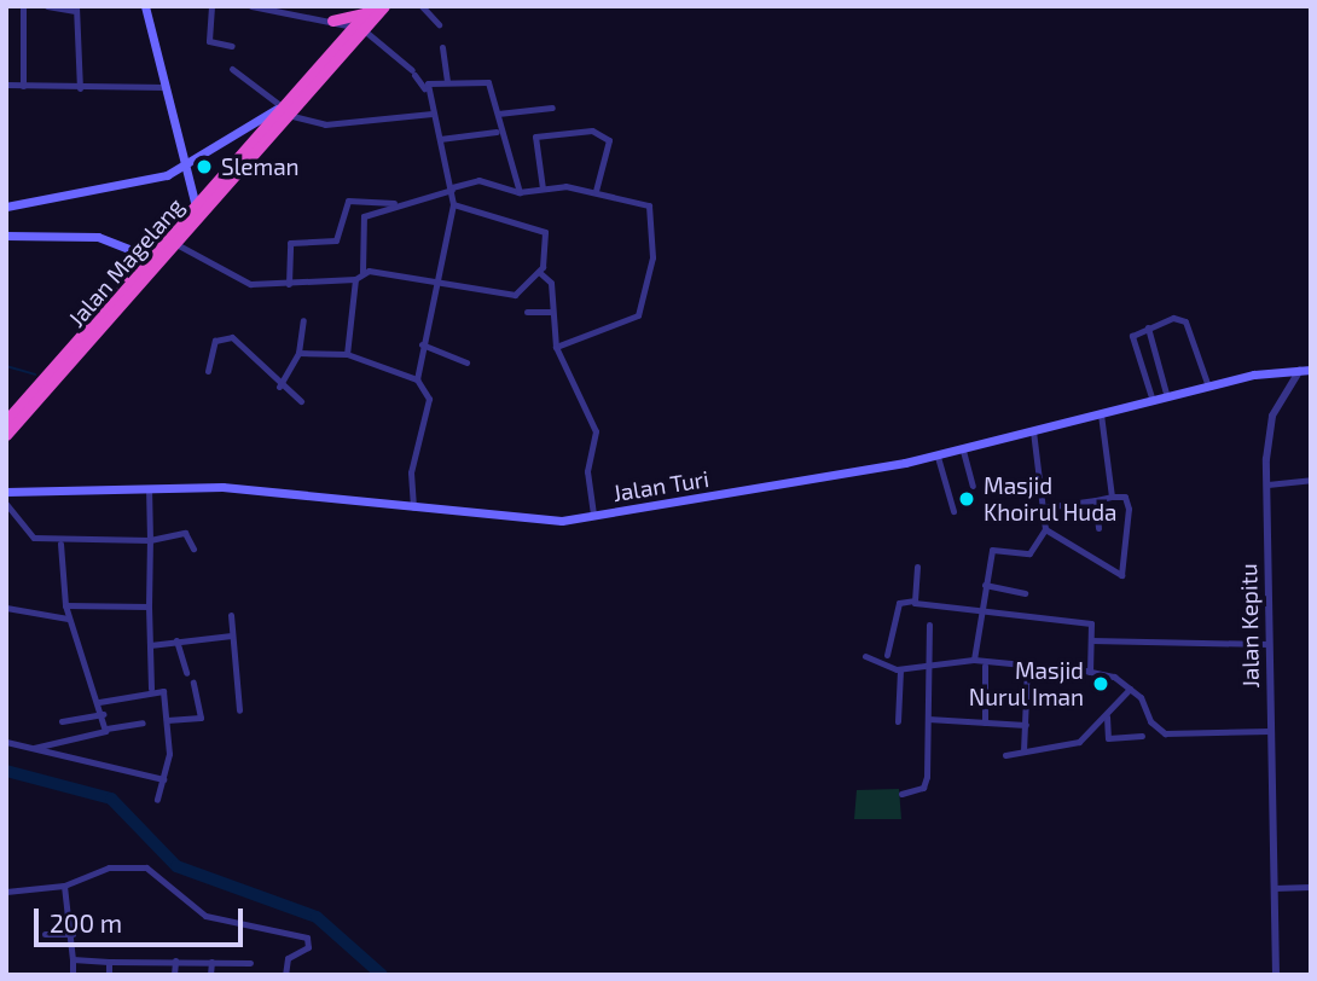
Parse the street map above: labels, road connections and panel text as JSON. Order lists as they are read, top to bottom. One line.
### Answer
{"streets":{"highway":["Jalan Magelang"],"main road":["Jalan Turi"],"street":["Jalan Kepitu"]},"crossings":[["Jalan Turi","Jalan Kepitu"]],"places":["Sleman","Masjid Khoirul Huda","Masjid Nurul Iman"],"scale_bar":"200 m"}
